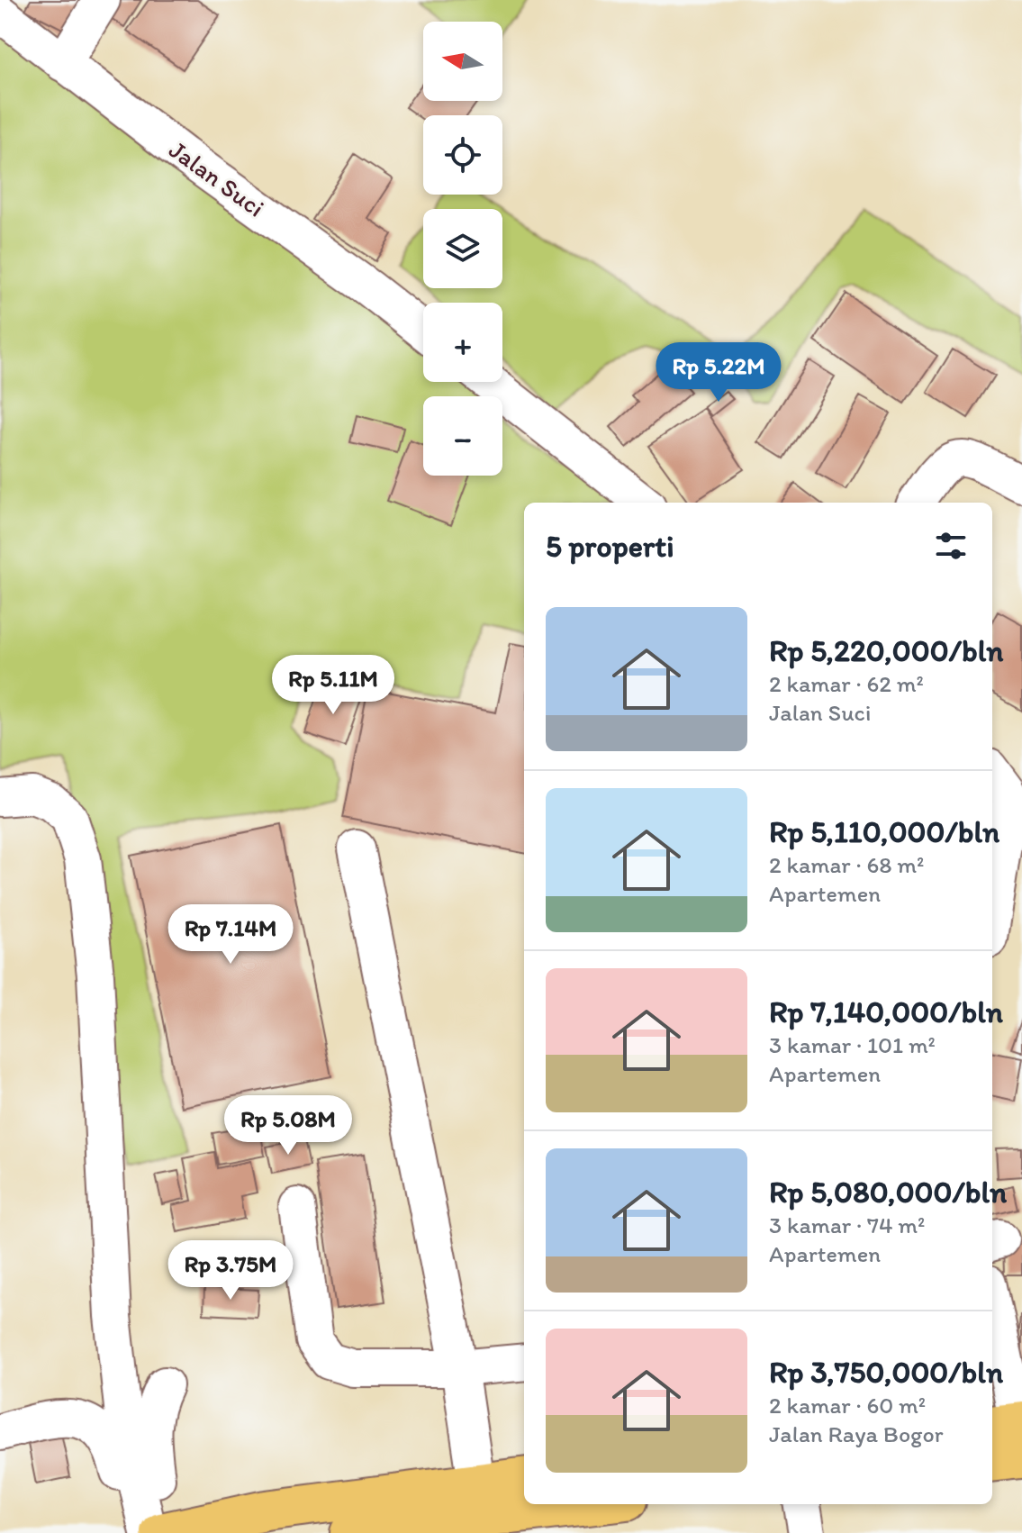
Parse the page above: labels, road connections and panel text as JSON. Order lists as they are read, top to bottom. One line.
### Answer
{"streets":{"street":["Jalan Suci"]},"north":"left","page":{"map_buttons":["+","−"],"price":["Rp 5.22M","Rp 5.11M","Rp 7.14M","Rp 5.08M","Rp 3.75M"],"heading":"5 properti","list":[{"name":"Rp 5,220,000/bln","note":"2 kamar · 62 m² · Jalan Suci"},{"name":"Rp 5,110,000/bln","note":"2 kamar · 68 m² · Apartemen"},{"name":"Rp 7,140,000/bln","note":"3 kamar · 101 m² · Apartemen"},{"name":"Rp 5,080,000/bln","note":"3 kamar · 74 m² · Apartemen"},{"name":"Rp 3,750,000/bln","note":"2 kamar · 60 m² · Jalan Raya Bogor"}]}}
